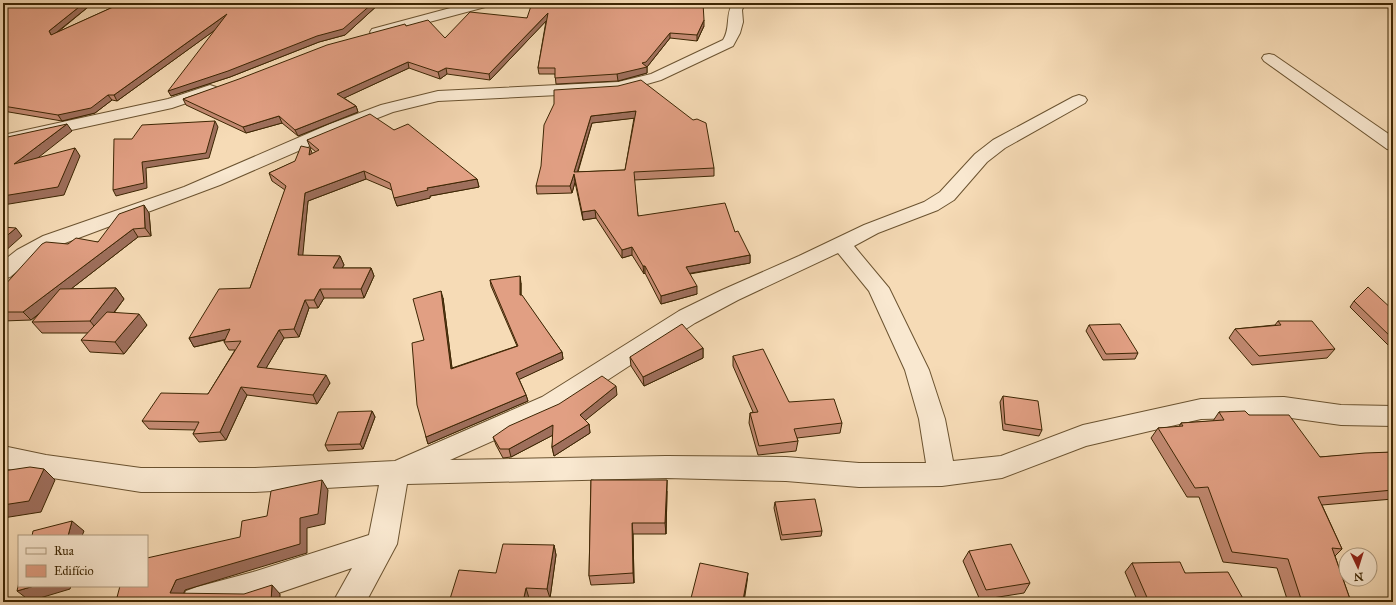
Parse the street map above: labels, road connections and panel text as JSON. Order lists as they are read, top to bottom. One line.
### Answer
{"legend":["Rua","Edifício"],"north":"bottom"}
